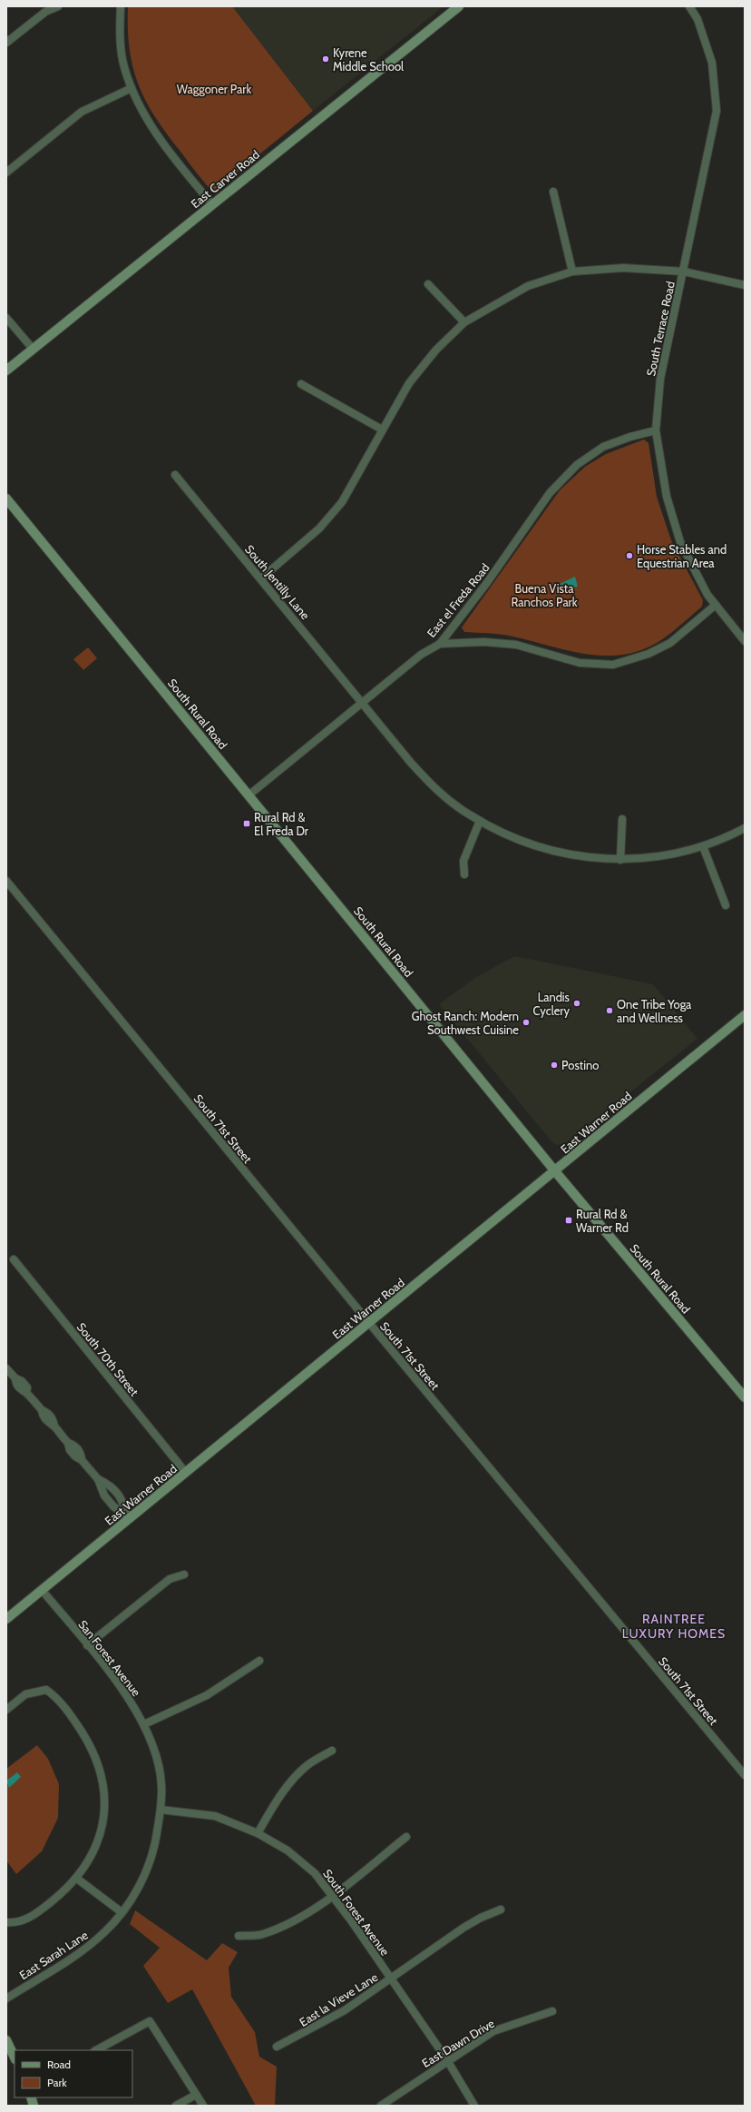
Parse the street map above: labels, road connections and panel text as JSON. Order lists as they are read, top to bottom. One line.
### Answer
{"streets":{"main road":["East Carver Road","South Rural Road","East Warner Road"],"street":["South Terrace Road","South Jentilly Lane","East el Freda Road","South 71st Street","South 70th Street","San Forest Avenue","South Forest Avenue","East Sarah Lane","East la Vieve Lane","East Dawn Drive"]},"crossings":[["South Terrace Road","East el Freda Road"],["South Jentilly Lane","East el Freda Road"],["East el Freda Road","South Rural Road"],["South Rural Road","East Warner Road"],["East Warner Road","South 71st Street"],["East Warner Road","South 70th Street"],["East Warner Road","San Forest Avenue"],["San Forest Avenue","South Forest Avenue"],["San Forest Avenue","East Sarah Lane"],["South Forest Avenue","East Sarah Lane"],["South Forest Avenue","East la Vieve Lane"],["South Forest Avenue","East Dawn Drive"]],"districts":["RAINTREE LUXURY HOMES"],"parks":["Waggoner Park","Buena Vista Ranchos Park"],"places":{"other":["Kyrene Middle School","Horse Stables and Equestrian Area","Landis Cyclery","One Tribe Yoga and Wellness","Ghost Ranch: Modern Southwest Cuisine","Postino"],"transit":["Rural Rd & El Freda Dr","Rural Rd & Warner Rd"]},"legend":["Road","Park"]}
